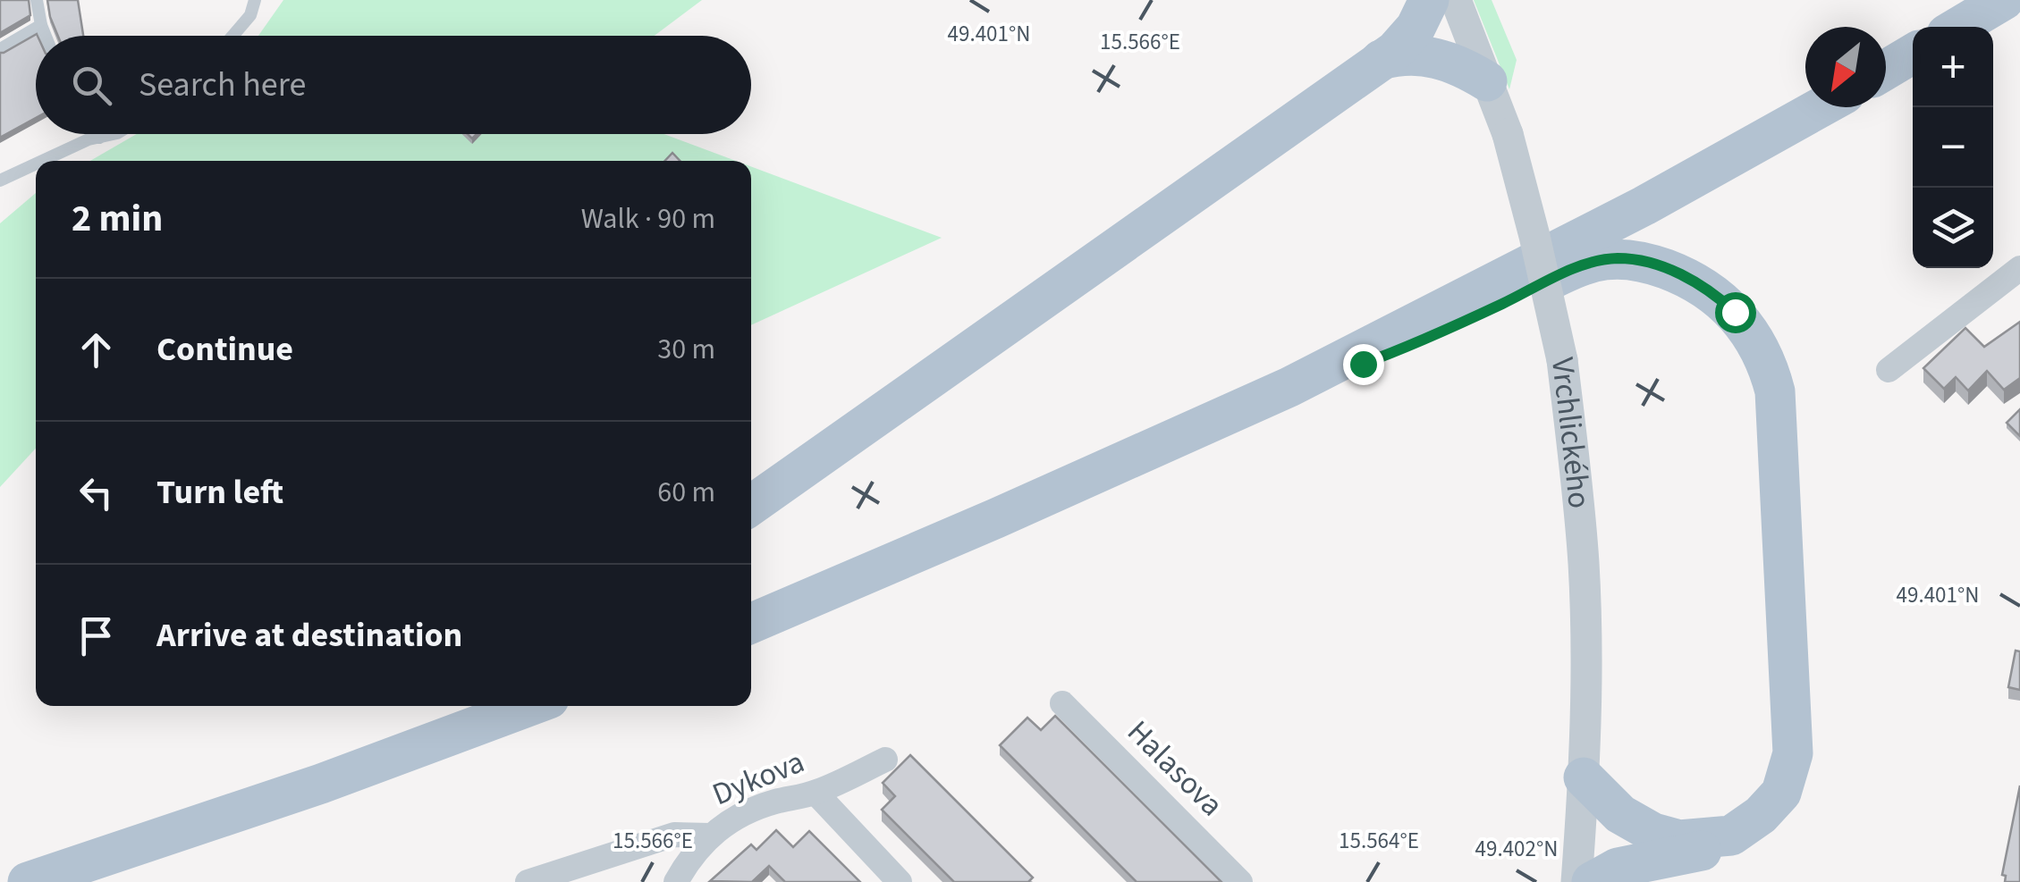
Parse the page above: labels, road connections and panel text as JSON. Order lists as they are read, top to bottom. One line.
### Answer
{"streets":{"street":["Vrchlického","Halasova","Dykova"]},"north":"bottom left","page":{"map_buttons":["+","−"],"search":"Search here","heading":["2 min","Walk · 90 m"],"list":[["Continue","30 m"],["Turn left","60 m"],"Arrive at destination"]},"coordinates":["49.401°N","15.566°E","15.564°E","49.402°N"]}
